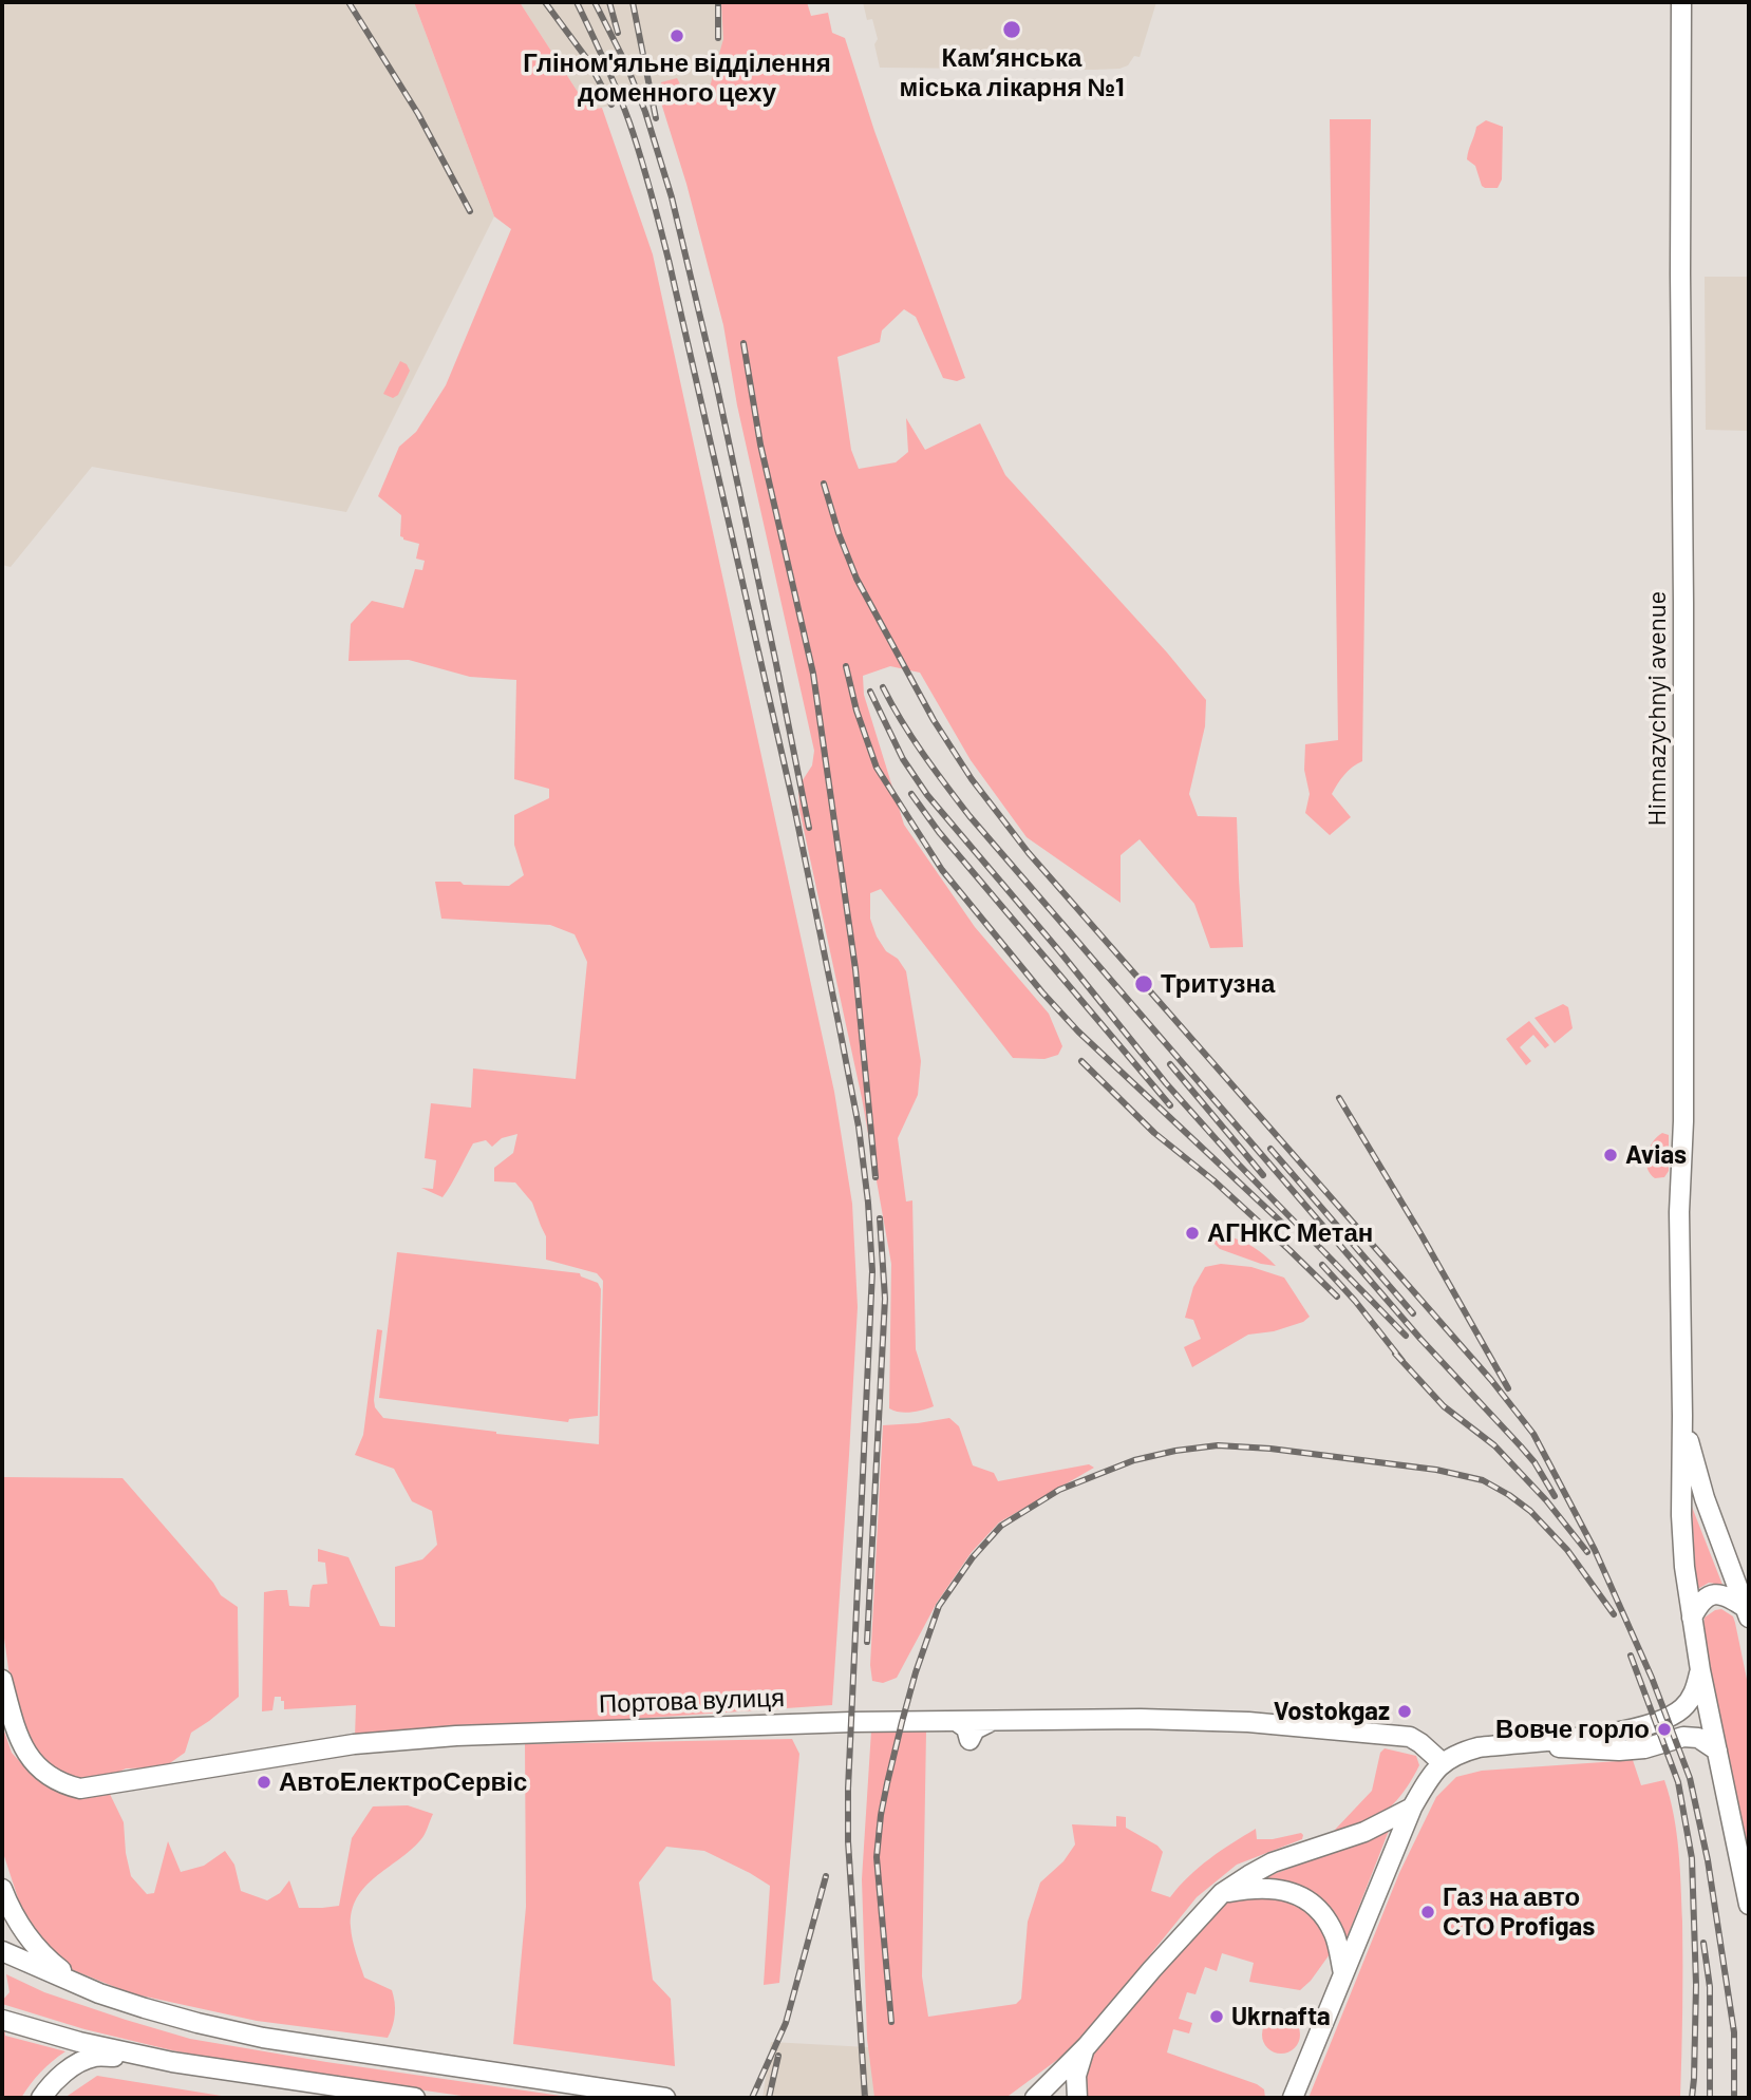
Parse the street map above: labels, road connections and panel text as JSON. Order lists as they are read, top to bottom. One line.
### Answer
{"streets":{"main road":["Himnazychnyi avenue","Портова вулиця"]},"places":["Кам’янська міська лікарня №1","Гліном'яльне відділення доменного цеху","Тритузна","Avias","АГНКС Метан","Vostokgaz","Вовче горло","АвтоЕлектроСервіс","Газ на авто СТО Profigas","Ukrnafta"]}
